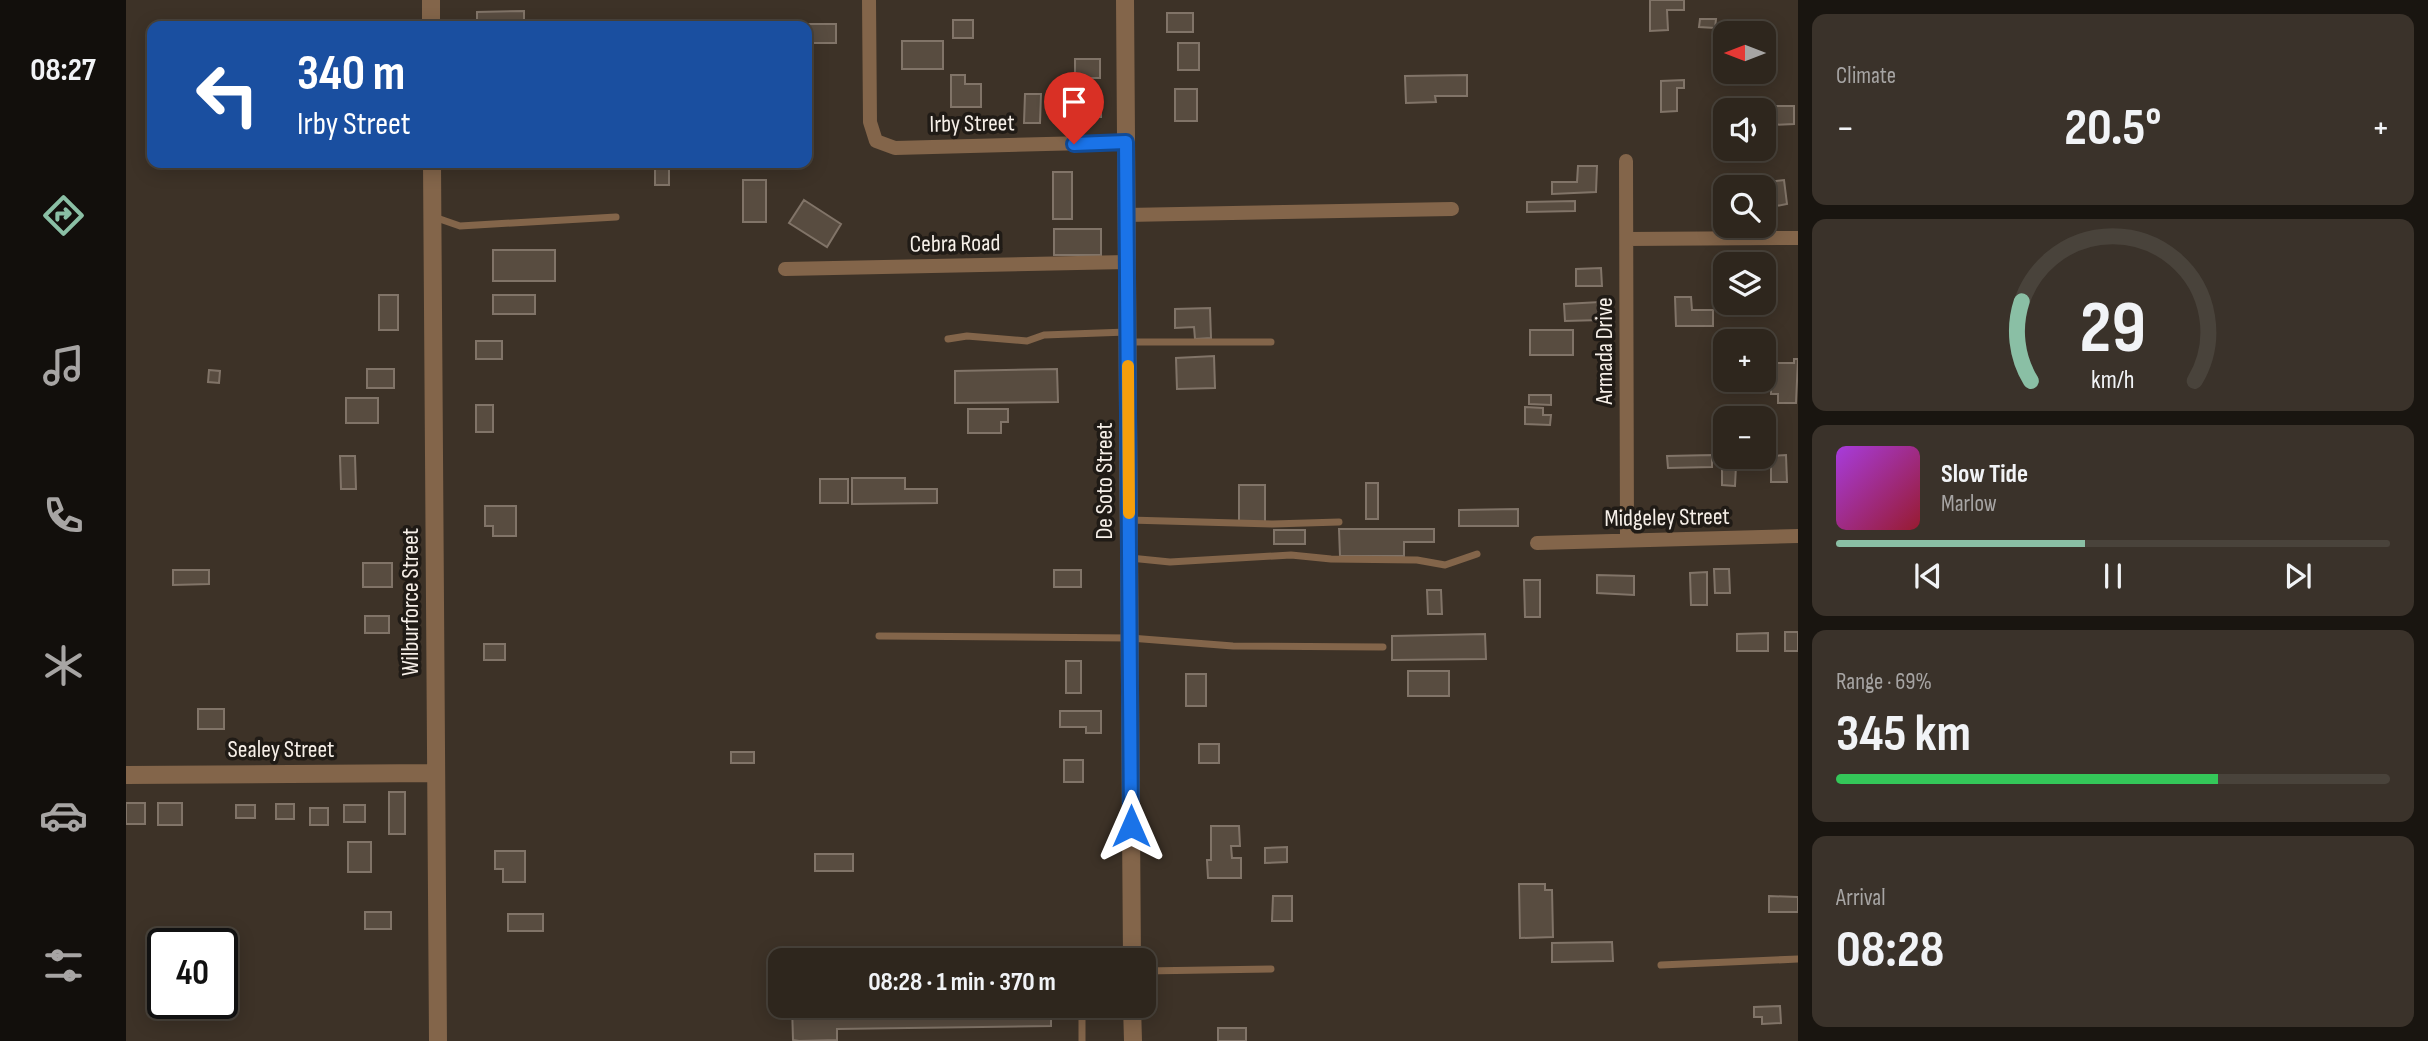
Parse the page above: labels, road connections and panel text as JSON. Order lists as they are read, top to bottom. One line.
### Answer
{"streets":{"street":["Irby Street","Cebra Road","Armada Drive","De Soto Street","Midgeley Street","Wilburforce Street","Sealey Street"]},"crossings":[["Irby Street","De Soto Street"],["Cebra Road","De Soto Street"],["Armada Drive","Midgeley Street"],["Wilburforce Street","Sealey Street"]],"north":"left","page":{"tabs":"08:27","tile":["Climate",["Range · 69%","345 km"],["Arrival","08:28"]],"map_buttons":["+","−"],"turn":["340 m","Irby Street"],"heat":["−","20.5°","+"],"song":["Slow Tide","Marlow"],"limit":"40","trip":"08:28 · 1 min · 370 m","gauge":["29","km/h"]}}
